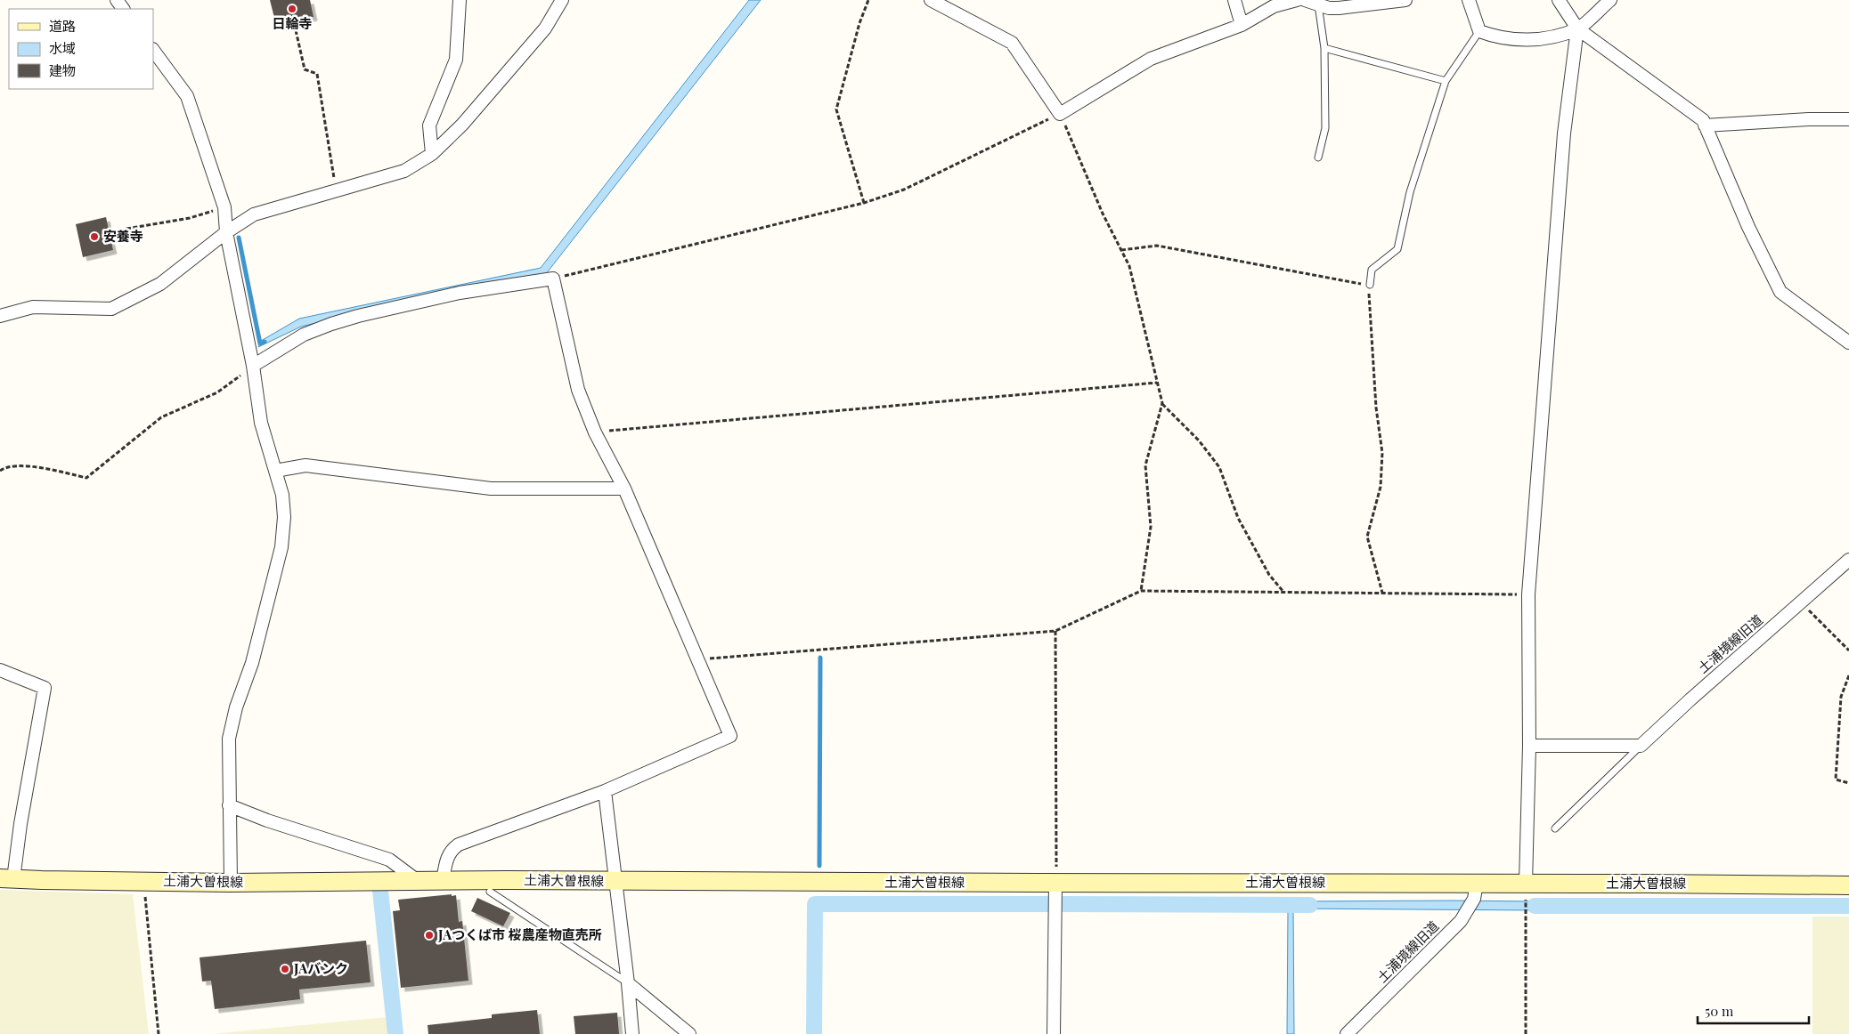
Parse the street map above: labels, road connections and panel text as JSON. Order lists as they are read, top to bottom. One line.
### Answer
{"streets":{"main road":["土浦大曽根線"],"street":["土浦境線旧道"]},"crossings":[["土浦境線旧道","土浦大曽根線"]],"places":["日輪寺","安養寺","JAつくば市 桜農産物直売所","JAバンク"],"legend":["道路","水域","建物"],"scale_bar":"50 m"}
